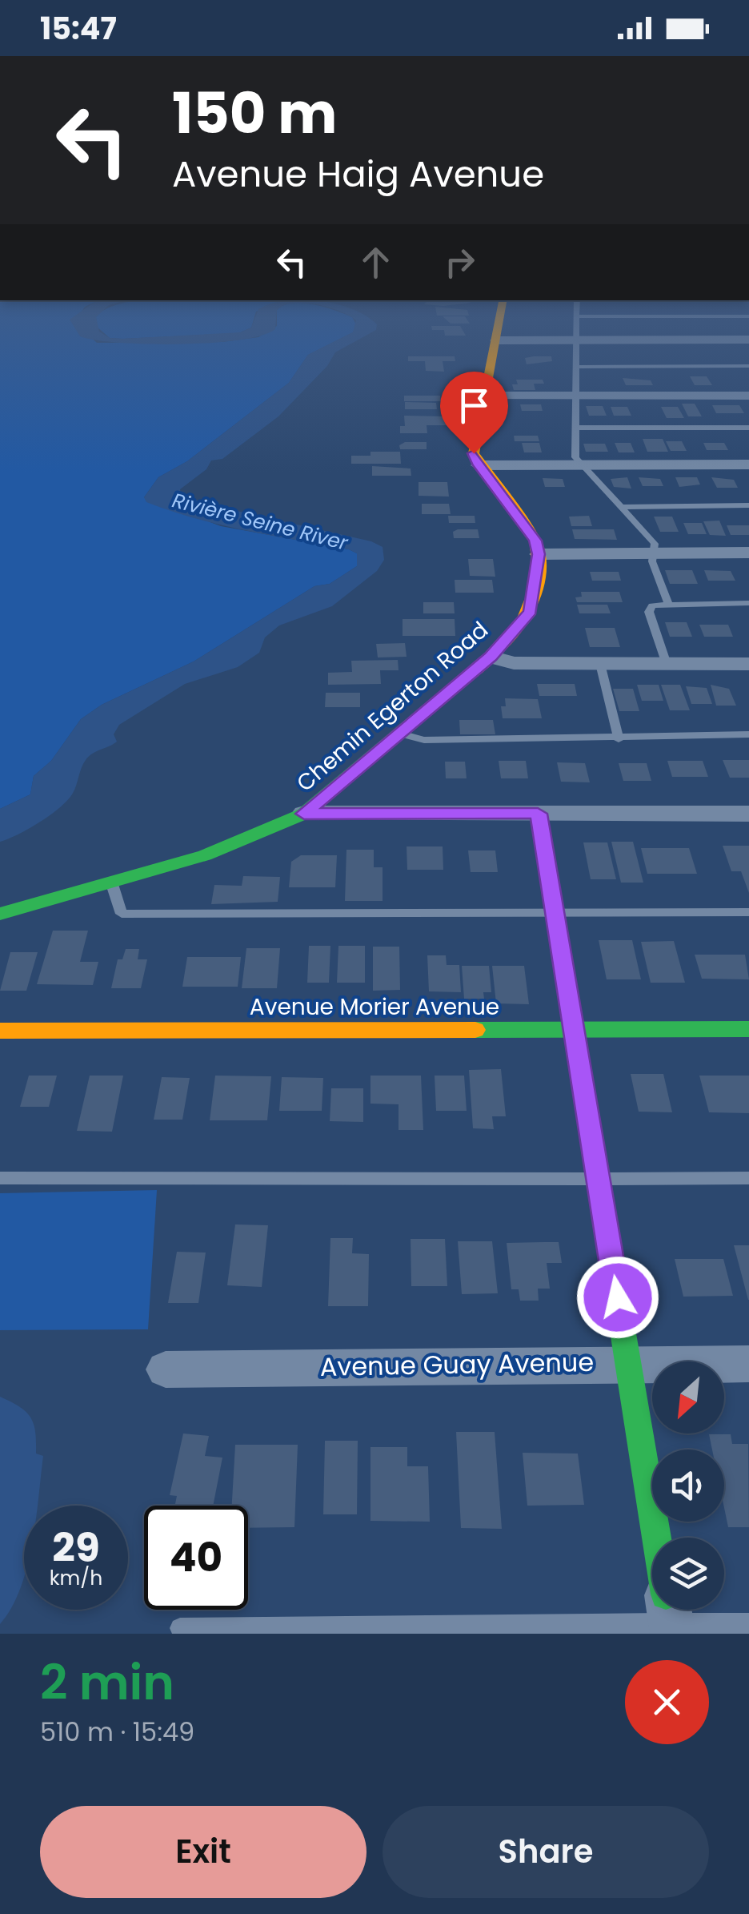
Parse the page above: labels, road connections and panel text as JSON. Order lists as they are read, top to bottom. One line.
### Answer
{"streets":{"street":["Chemin Egerton Road","Avenue Morier Avenue","Avenue Guay Avenue"]},"water":["Rivière Seine River"],"north":"bottom left","page":{"status":"15:47","turn":["150 m","Avenue Haig Avenue"],"speed":"29 km/h","limit":"40","heading":["2 min","510 m · 15:49"],"buttons":["Exit","Share"]}}
